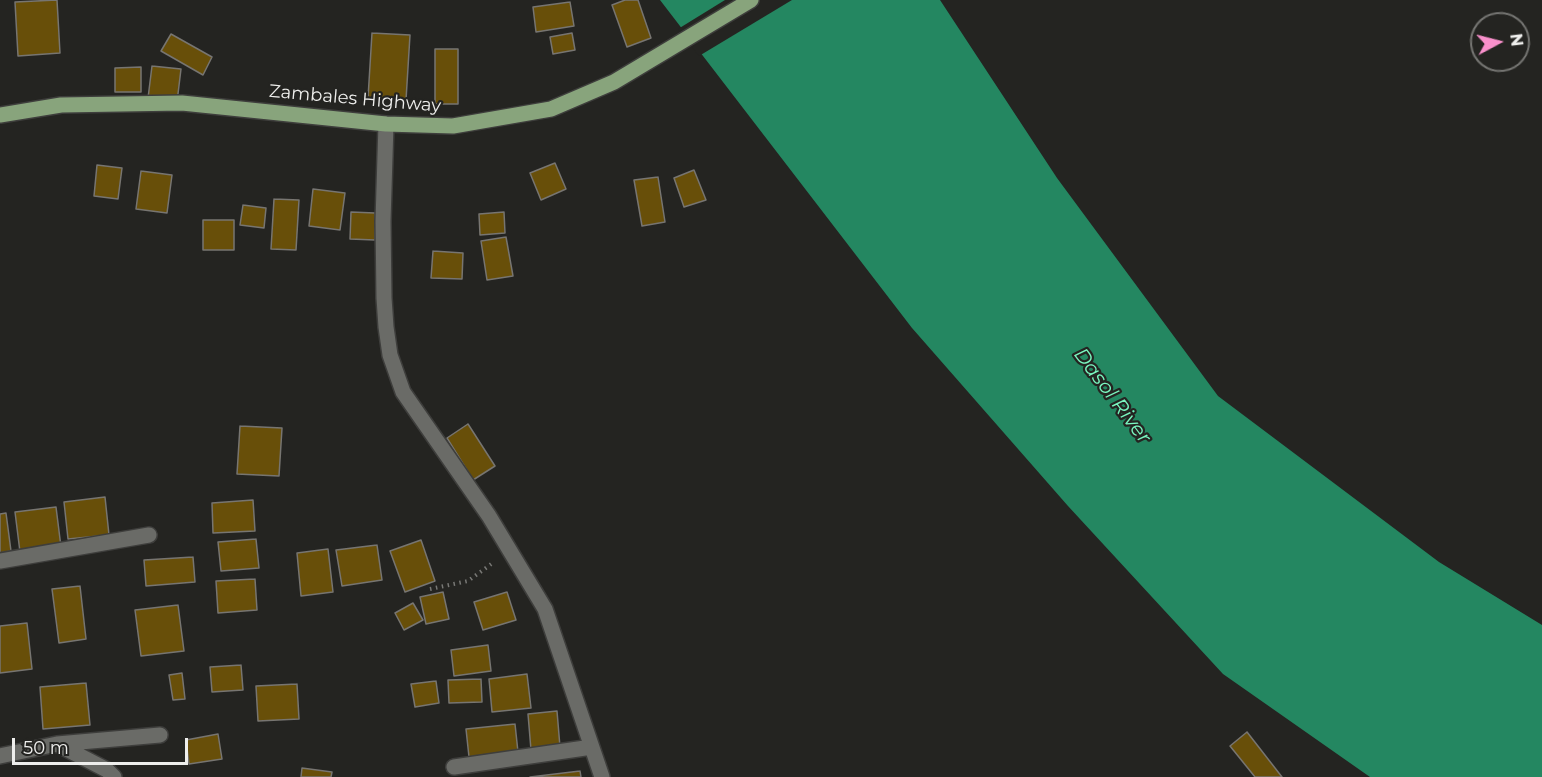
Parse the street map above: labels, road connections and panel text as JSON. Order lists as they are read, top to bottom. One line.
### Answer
{"streets":{"main road":["Zambales Highway"]},"water":["Dasol River"],"scale_bar":"50 m","north":"right"}
